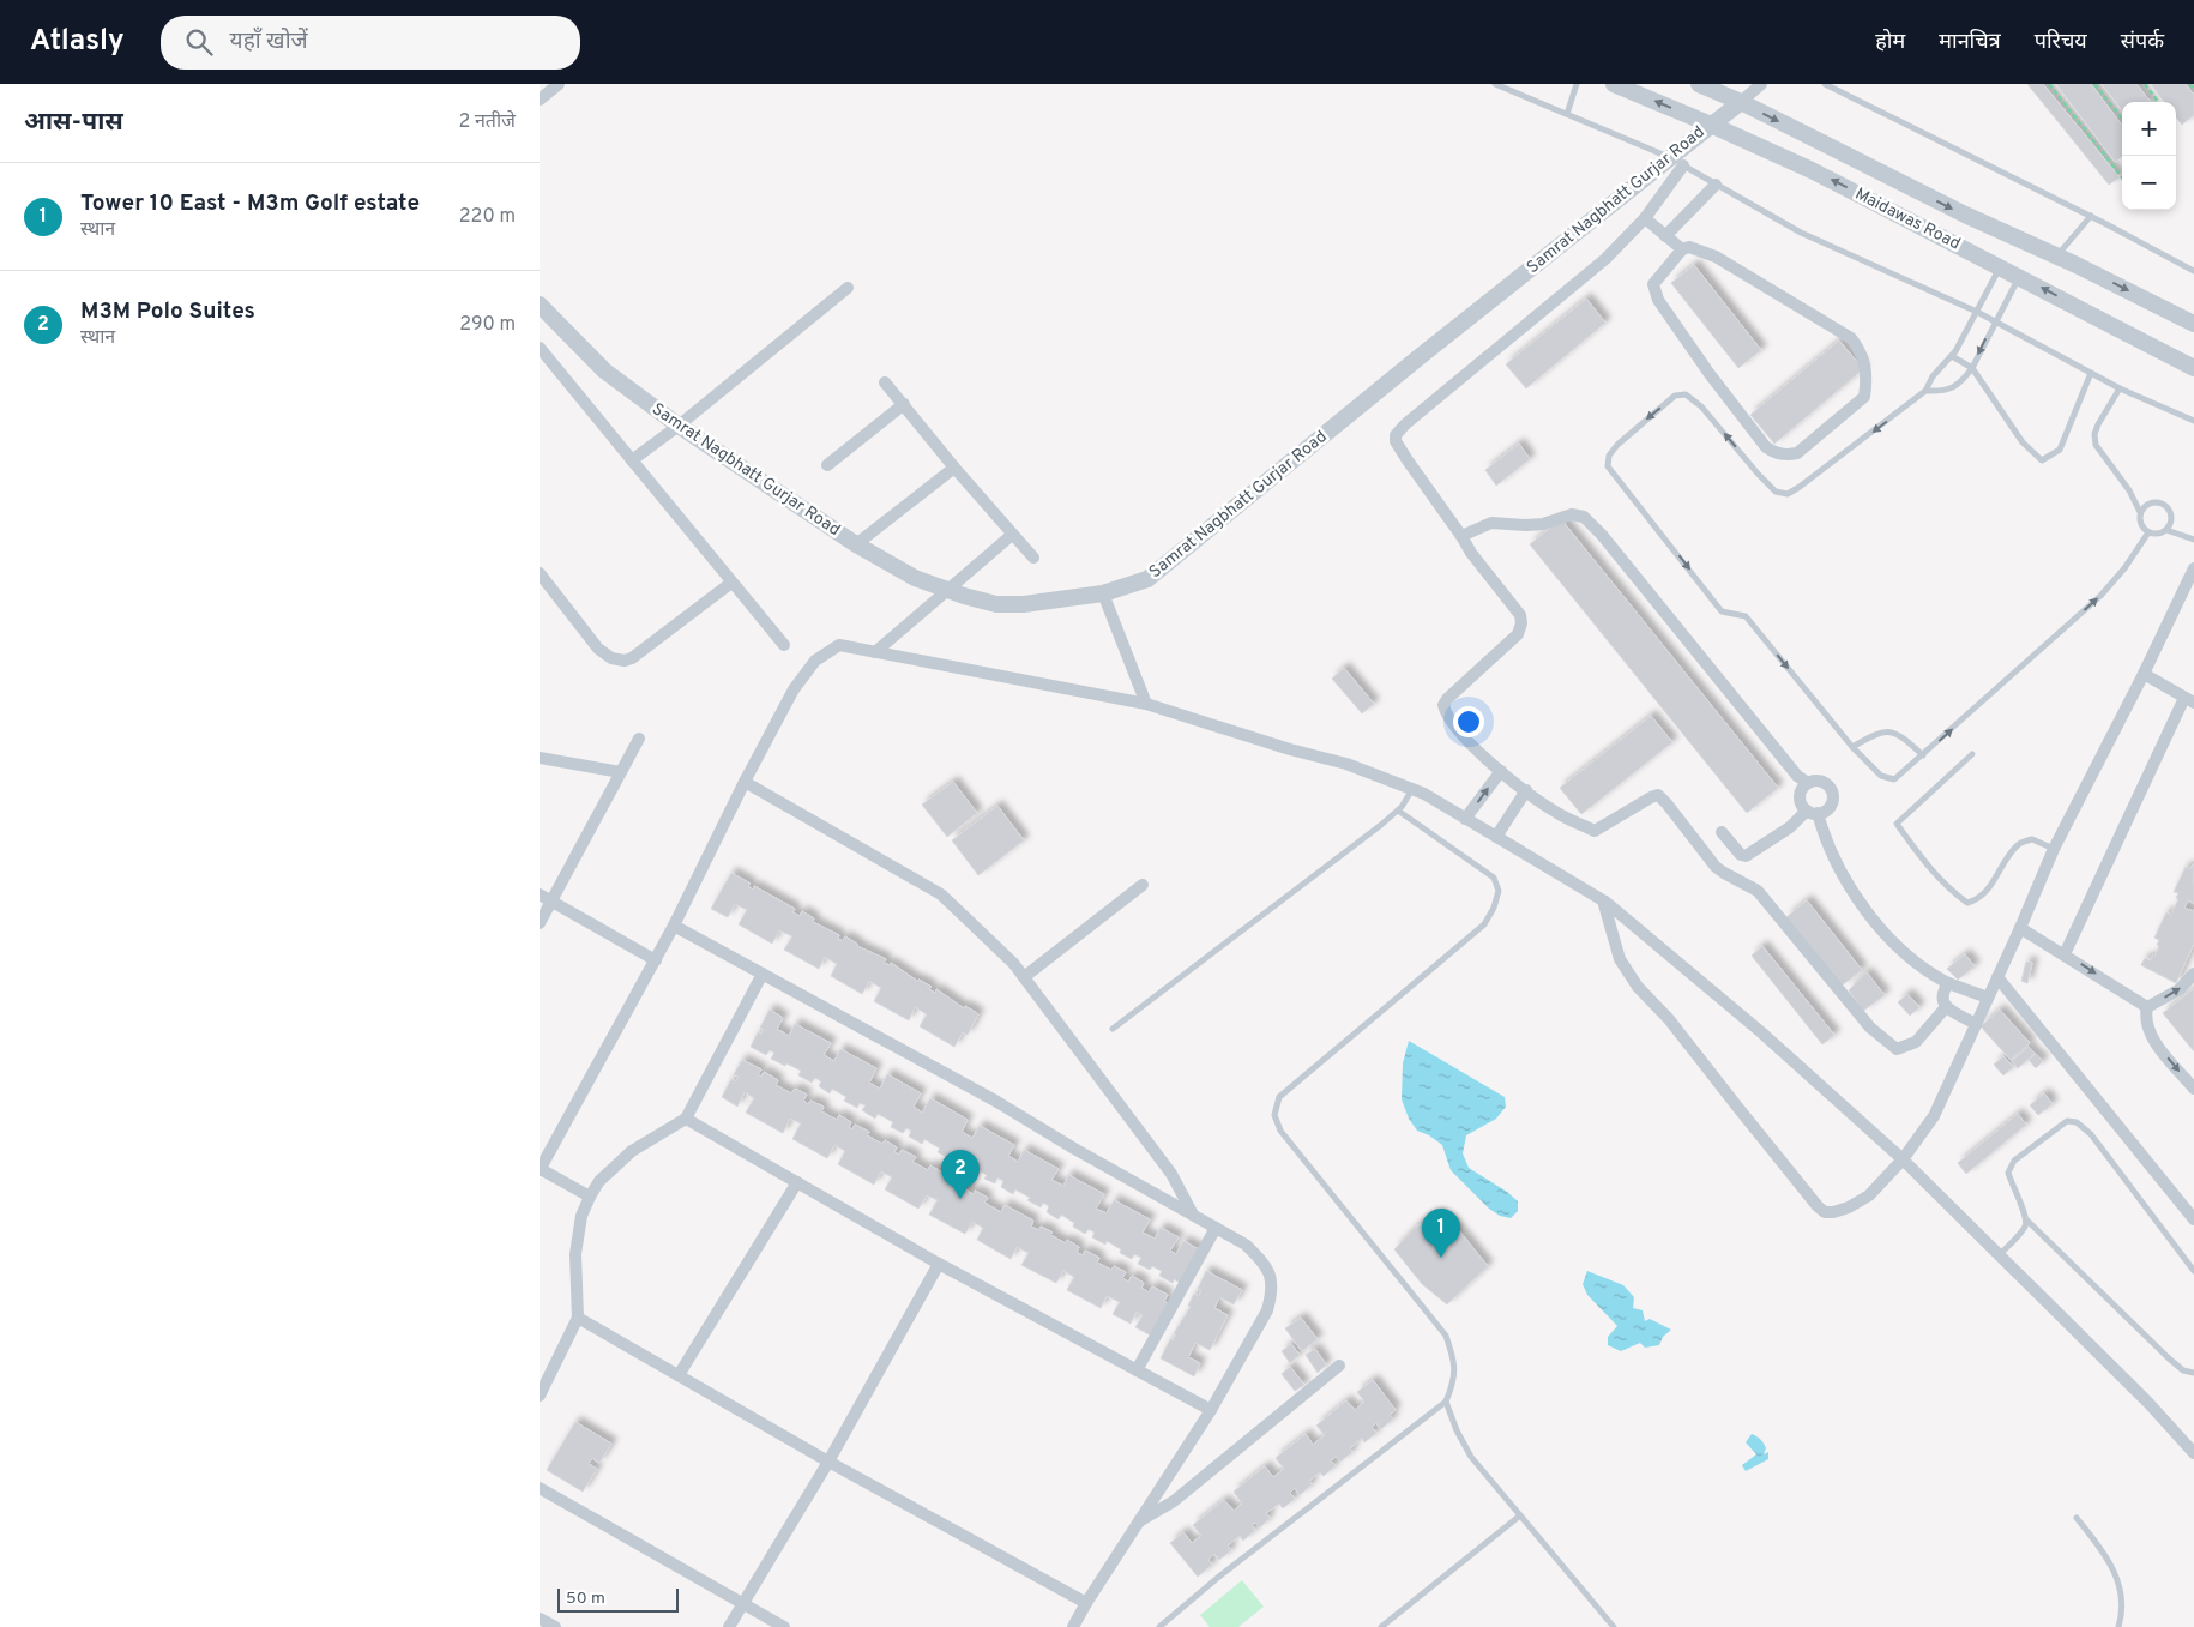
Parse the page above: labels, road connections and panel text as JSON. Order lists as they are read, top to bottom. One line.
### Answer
{"streets":{"street":["Samrat Nagbhatt Gurjar Road","Maidawas Road"]},"crossings":[["Samrat Nagbhatt Gurjar Road","Maidawas Road"]],"scale_bar":"50 m","page":{"header":"Atlasly","search":"यहाँ खोजें","nav":["होम","मानचित्र","परिचय","संपर्क"],"heading":["आस-पास","2 नतीजे"],"map_buttons":["+","−"],"list":[{"mark":"1","name":"Tower 10 East - M3m Golf estate","note":"स्थान","value":"220 m"},{"mark":"2","name":"M3M Polo Suites","note":"स्थान","value":"290 m"}],"pins":["2","1"],"scale":"50 m"}}
